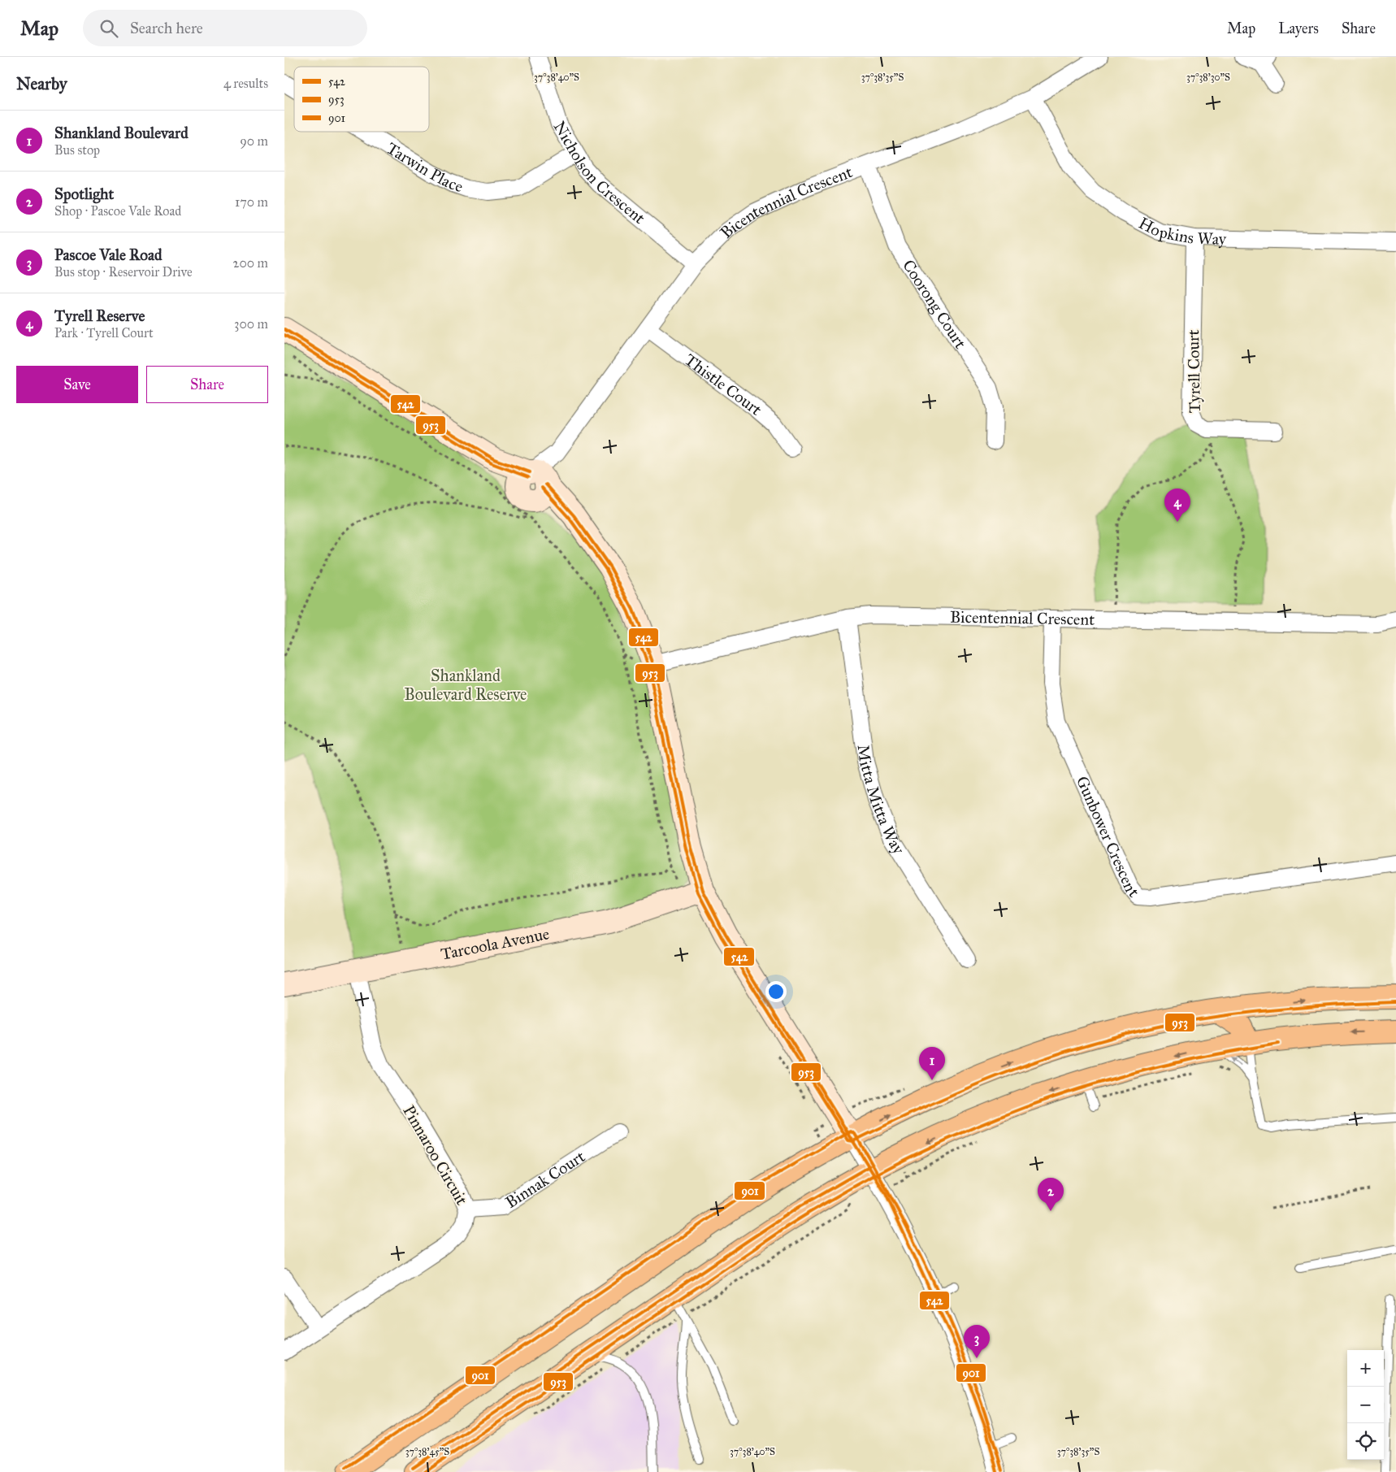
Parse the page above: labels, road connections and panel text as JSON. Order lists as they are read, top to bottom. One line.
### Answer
{"streets":{"street":["Tarwin Place","Nicholson Crescent","Bicentennial Crescent","Hopkins Way","Coorong Court","Tyrell Court","Thistle Court","Mitta Mitta Way","Gunbower Crescent","Tarcoola Avenue","Pinnaroo Circuit","Binnak Court"]},"crossings":[["Tarwin Place","Nicholson Crescent"],["Nicholson Crescent","Bicentennial Crescent"],["Bicentennial Crescent","Hopkins Way"],["Bicentennial Crescent","Coorong Court"],["Bicentennial Crescent","Thistle Court"],["Bicentennial Crescent","Mitta Mitta Way"],["Bicentennial Crescent","Gunbower Crescent"],["Hopkins Way","Tyrell Court"],["Tarcoola Avenue","Pinnaroo Circuit"],["Pinnaroo Circuit","Binnak Court"]],"parks":["Shankland Boulevard Reserve"],"lines":["transit line 542","transit line 953","transit line 901"],"legend":["542","953","901"],"page":{"header":"Map","search":"Search here","nav":["Map","Layers","Share"],"heading":["Nearby","4 results"],"list":[{"mark":"1","name":"Shankland Boulevard","note":"Bus stop","value":"90 m"},{"mark":"2","name":"Spotlight","note":"Shop · Pascoe Vale Road","value":"170 m"},{"mark":"3","name":"Pascoe Vale Road","note":"Bus stop · Reservoir Drive","value":"200 m"},{"mark":"4","name":"Tyrell Reserve","note":"Park · Tyrell Court","value":"300 m"}],"buttons":["Save","Share"],"pins":["4","1","2","3"],"map_buttons":["+","−"]},"coordinates":["37°38'40\"S","37°38'35\"S","37°38'30\"S","37°38'45\"S"]}
